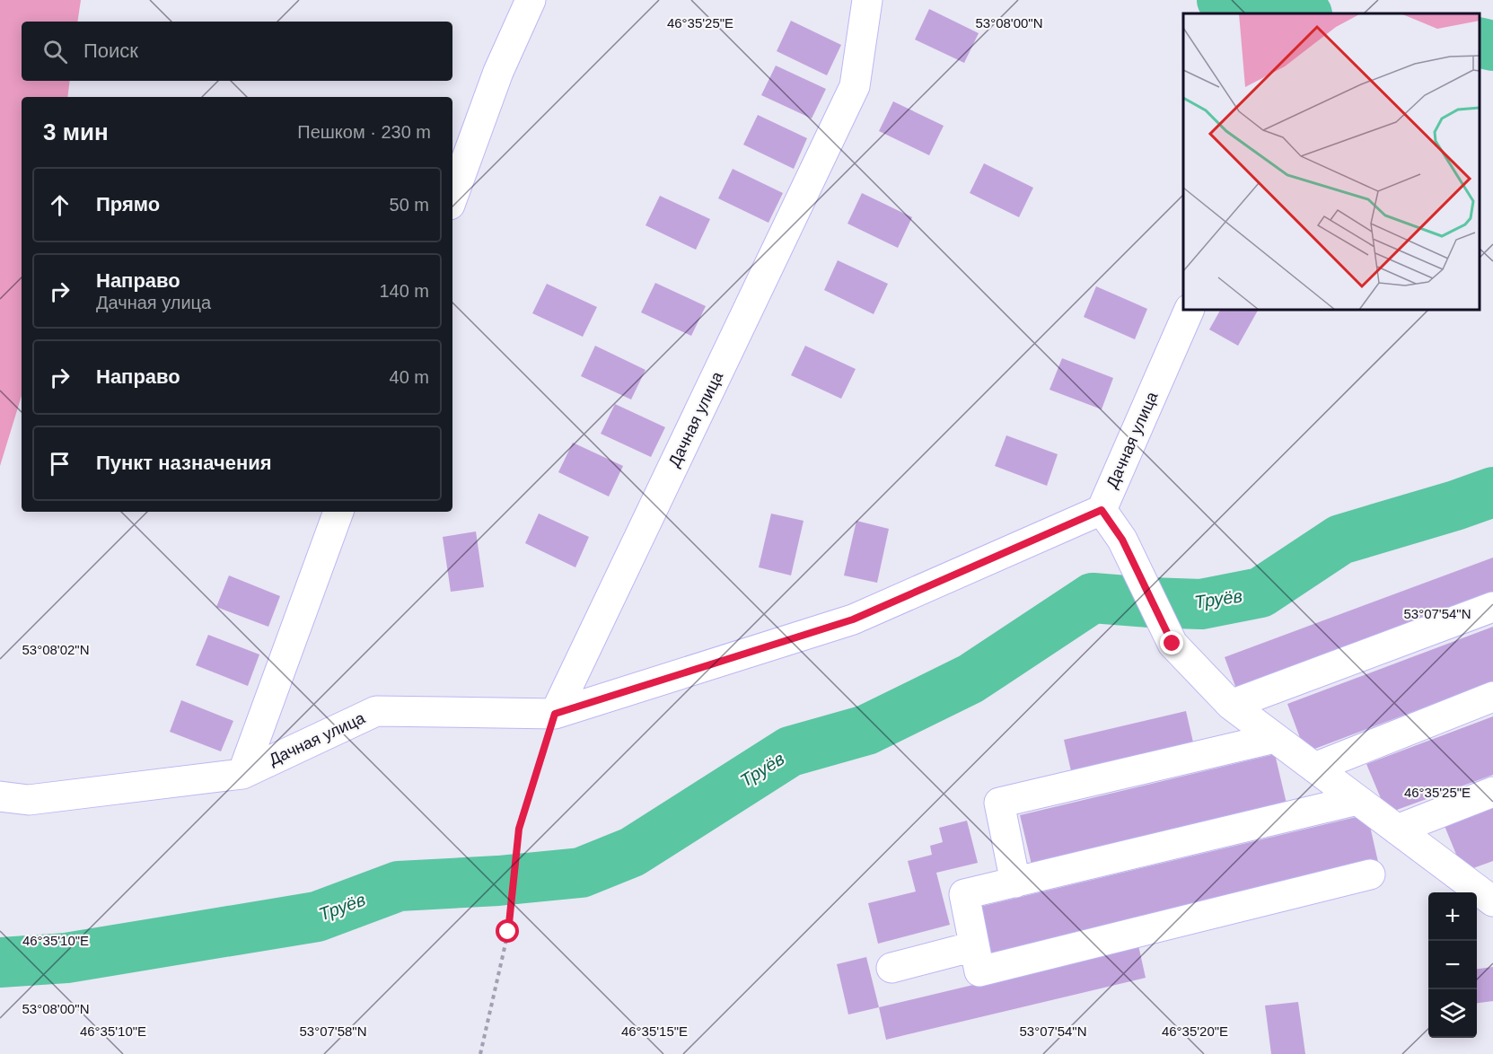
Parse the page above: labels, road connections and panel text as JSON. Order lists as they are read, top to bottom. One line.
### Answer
{"streets":{"street":["Дачная улица"]},"water":["Труёв"],"page":{"search":"Поиск","heading":["3 мин","Пешком · 230 m"],"list":[["Прямо","50 m"],["Направо","Дачная улица","140 m"],["Направо","40 m"],"Пункт назначения"],"map_buttons":["+","−"]},"coordinates":["46°35'25\"E","53°08'00\"N","53°07'54\"N","53°08'02\"N","46°35'10\"E","53°07'58\"N","46°35'15\"E","46°35'20\"E"]}
